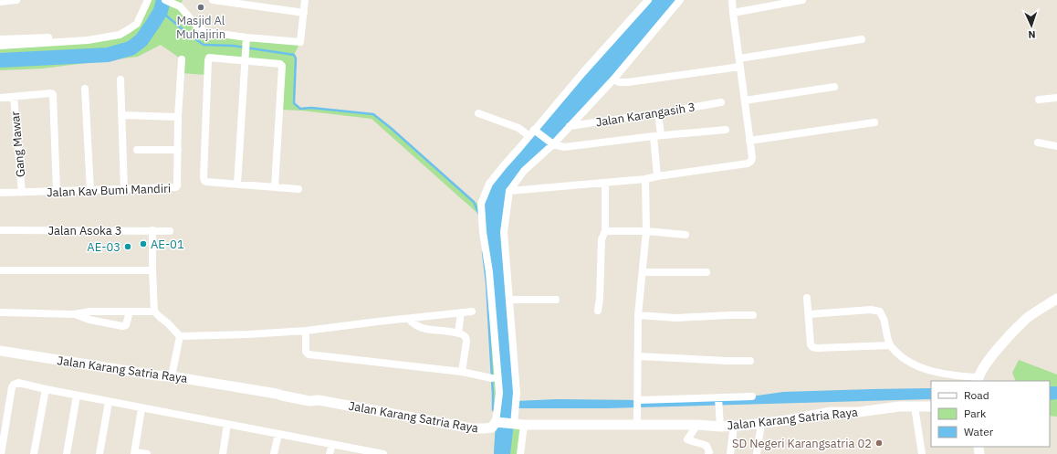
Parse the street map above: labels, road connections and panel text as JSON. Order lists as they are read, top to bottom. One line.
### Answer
{"streets":{"street":["Jalan Karangasih 3","Gang Mawar","Jalan Kav Bumi Mandiri","Jalan Asoka 3","Jalan Karang Satria Raya"]},"crossings":[["Gang Mawar","Jalan Kav Bumi Mandiri"]],"places":["Masjid Al Muhajirin","AE-01","AE-03","SD Negeri Karangsatria 02"],"legend":["Road","Park","Water"],"north":"bottom"}
